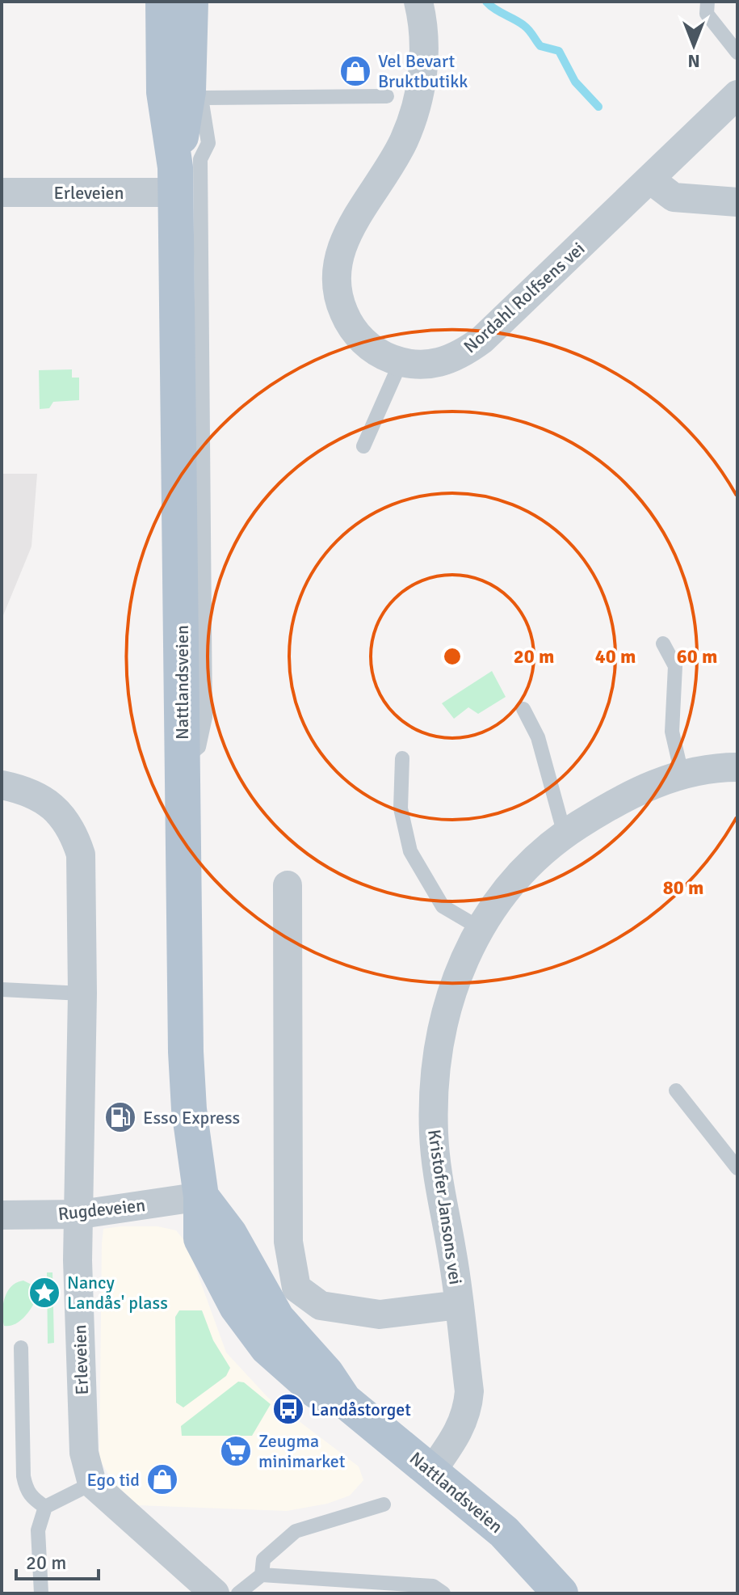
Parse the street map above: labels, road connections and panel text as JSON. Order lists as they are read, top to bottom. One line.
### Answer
{"streets":{"main road":["Nattlandsveien"],"street":["Erleveien","Nordahl Rolfsens vei","Kristofer Jansons vei","Rugdeveien"]},"crossings":[["Erleveien","Nattlandsveien"],["Erleveien","Rugdeveien"],["Nattlandsveien","Kristofer Jansons vei"],["Nattlandsveien","Rugdeveien"]],"places":{"shop":["Vel Bevart Bruktbutikk","Ego tid"],"fuel station":["Esso Express"],"place":["Nancy Landås' plass"],"bus stop":["Landåstorget"],"supermarket":["Zeugma minimarket"]},"scale_bar":"20 m","north":"bottom","rings":["20 m","40 m","60 m","80 m"]}
